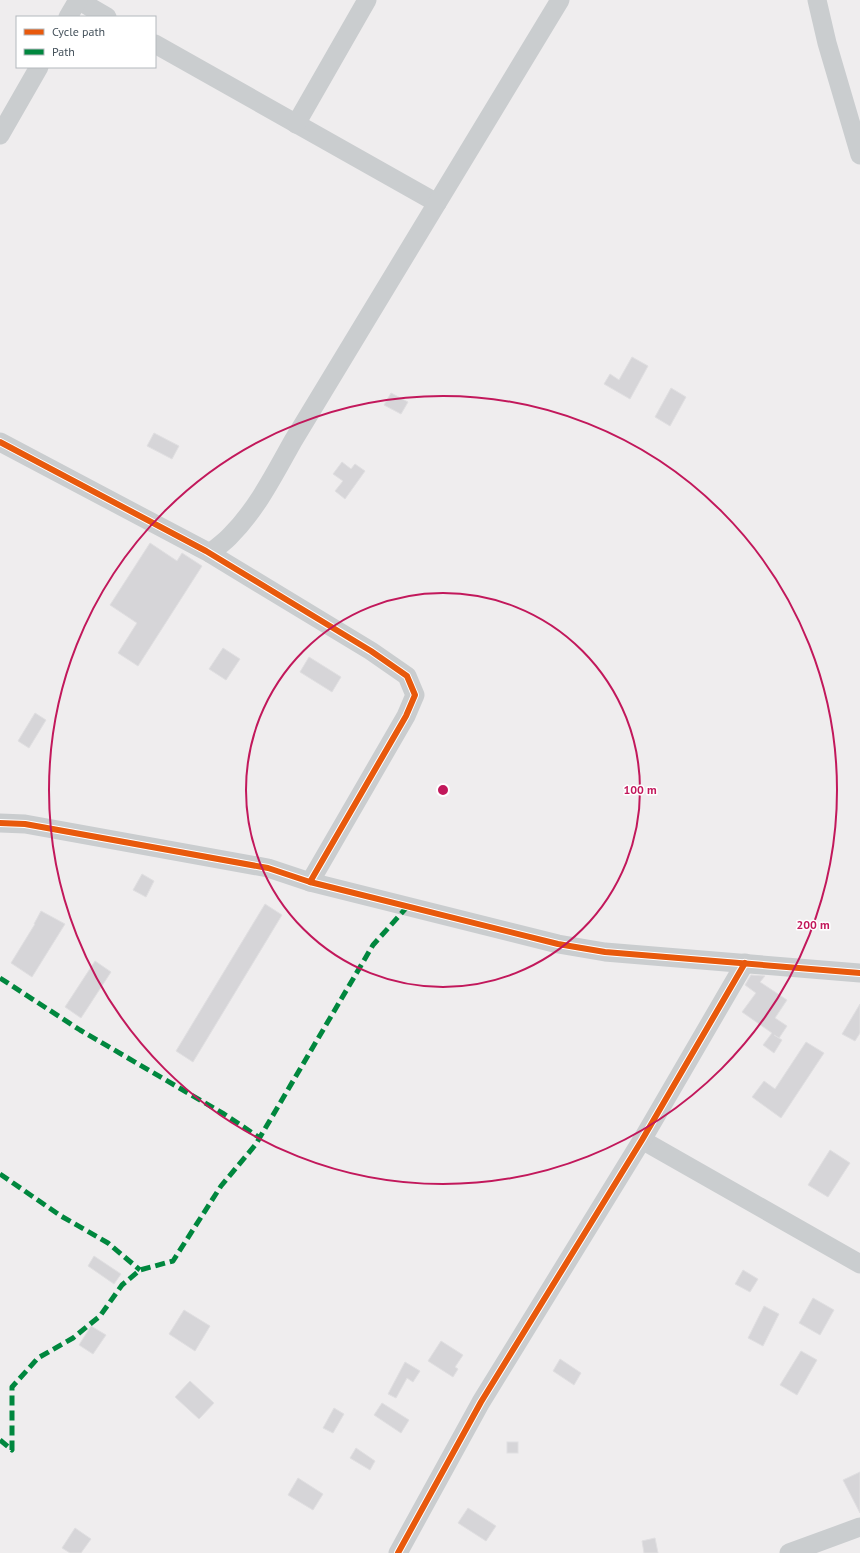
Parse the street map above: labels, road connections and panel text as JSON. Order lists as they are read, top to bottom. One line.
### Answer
{"legend":["Cycle path","Path"],"rings":["100 m","200 m"]}
